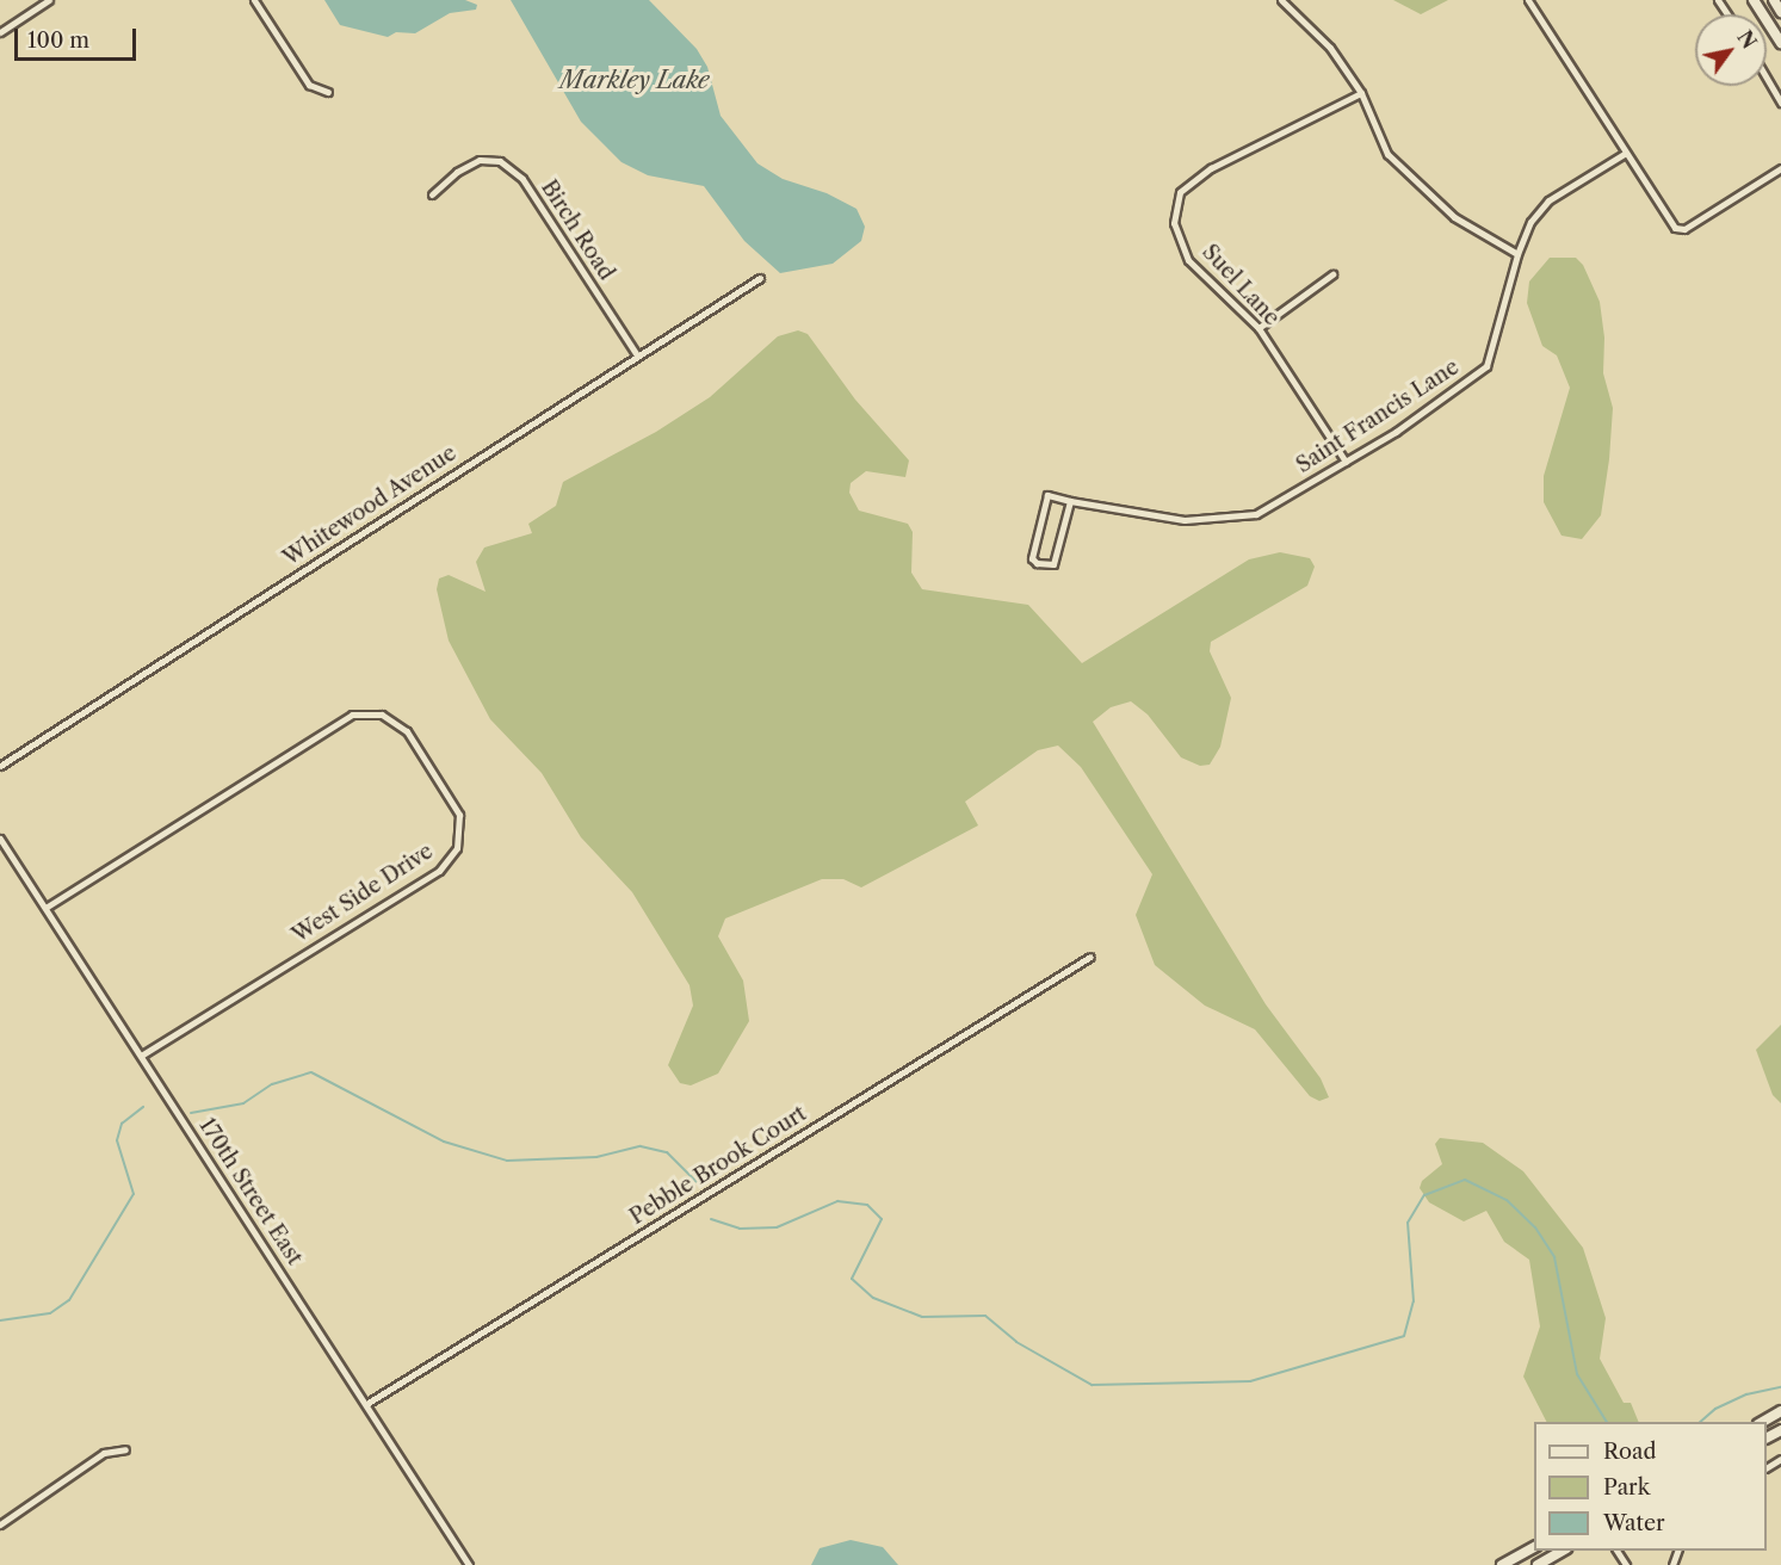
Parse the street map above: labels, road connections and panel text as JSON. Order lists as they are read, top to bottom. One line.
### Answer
{"streets":{"street":["Birch Road","Suel Lane","Saint Francis Lane","Whitewood Avenue","West Side Drive","Pebble Brook Court","170th Street East"]},"crossings":[["Birch Road","Whitewood Avenue"],["Suel Lane","Saint Francis Lane"],["West Side Drive","170th Street East"],["Pebble Brook Court","170th Street East"]],"water":["Markley Lake"],"legend":["Road","Park","Water"],"scale_bar":"100 m","north":"top right"}
